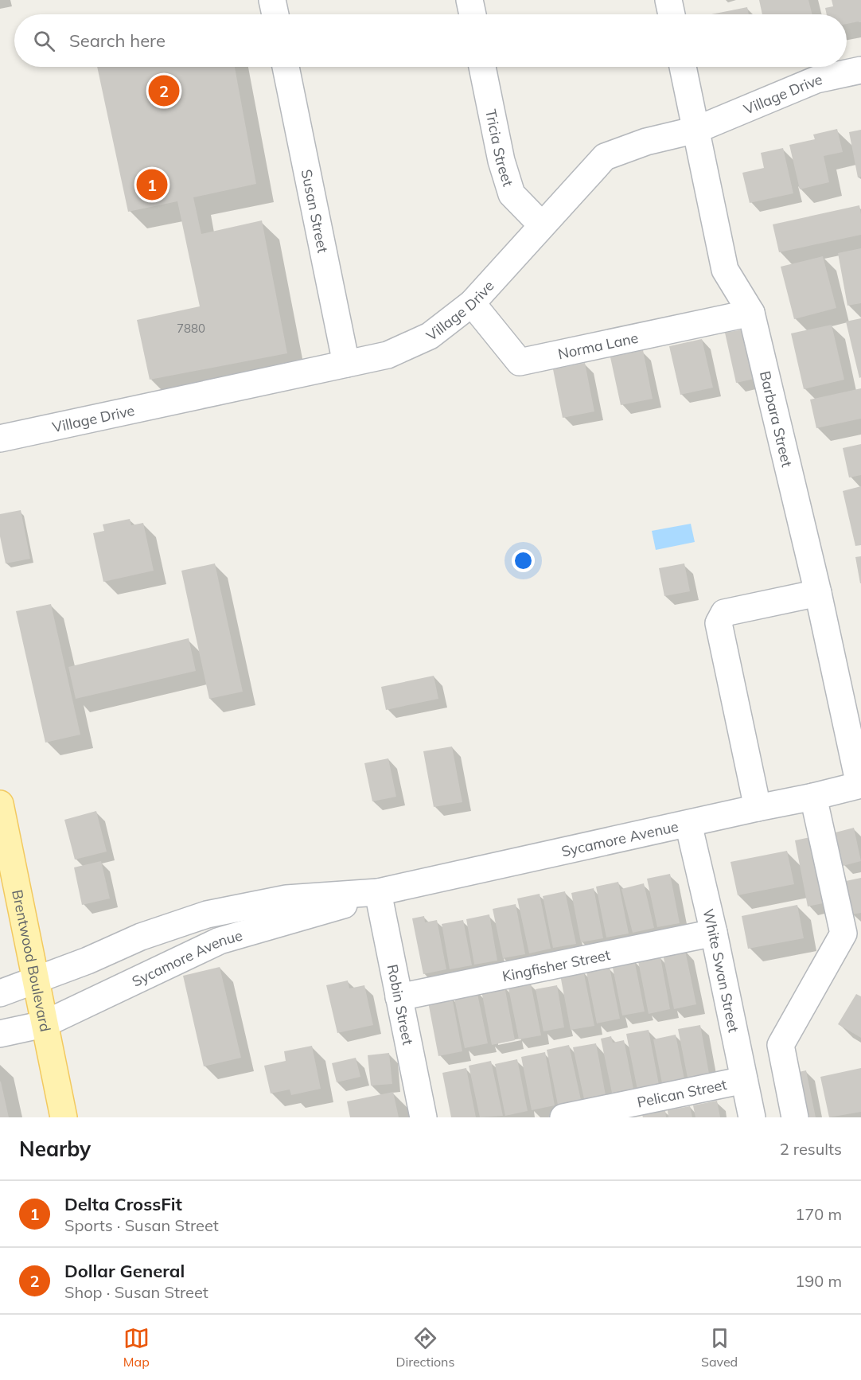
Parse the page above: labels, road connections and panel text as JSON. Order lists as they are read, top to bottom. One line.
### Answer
{"streets":{"main road":["Brentwood Boulevard"],"street":["Village Drive","Tricia Street","Susan Street","Norma Lane","Barbara Street","Sycamore Avenue","Kingfisher Street","White Swan Street","Robin Street","Pelican Street"]},"crossings":[["Village Drive","Tricia Street"],["Village Drive","Susan Street"],["Village Drive","Norma Lane"],["Village Drive","Barbara Street"],["Norma Lane","Barbara Street"],["Barbara Street","Sycamore Avenue"],["Sycamore Avenue","Brentwood Boulevard"],["Sycamore Avenue","White Swan Street"],["Sycamore Avenue","Robin Street"],["Kingfisher Street","White Swan Street"],["Kingfisher Street","Robin Street"],["White Swan Street","Pelican Street"]],"house_numbers":["7880"],"page":{"search":"Search here","pins":["2","1"],"heading":["Nearby","2 results"],"list":[{"mark":"1","name":"Delta CrossFit","note":"Sports · Susan Street","value":"170 m"},{"mark":"2","name":"Dollar General","note":"Shop · Susan Street","value":"190 m"}],"nav":["Map","Directions","Saved"]}}
